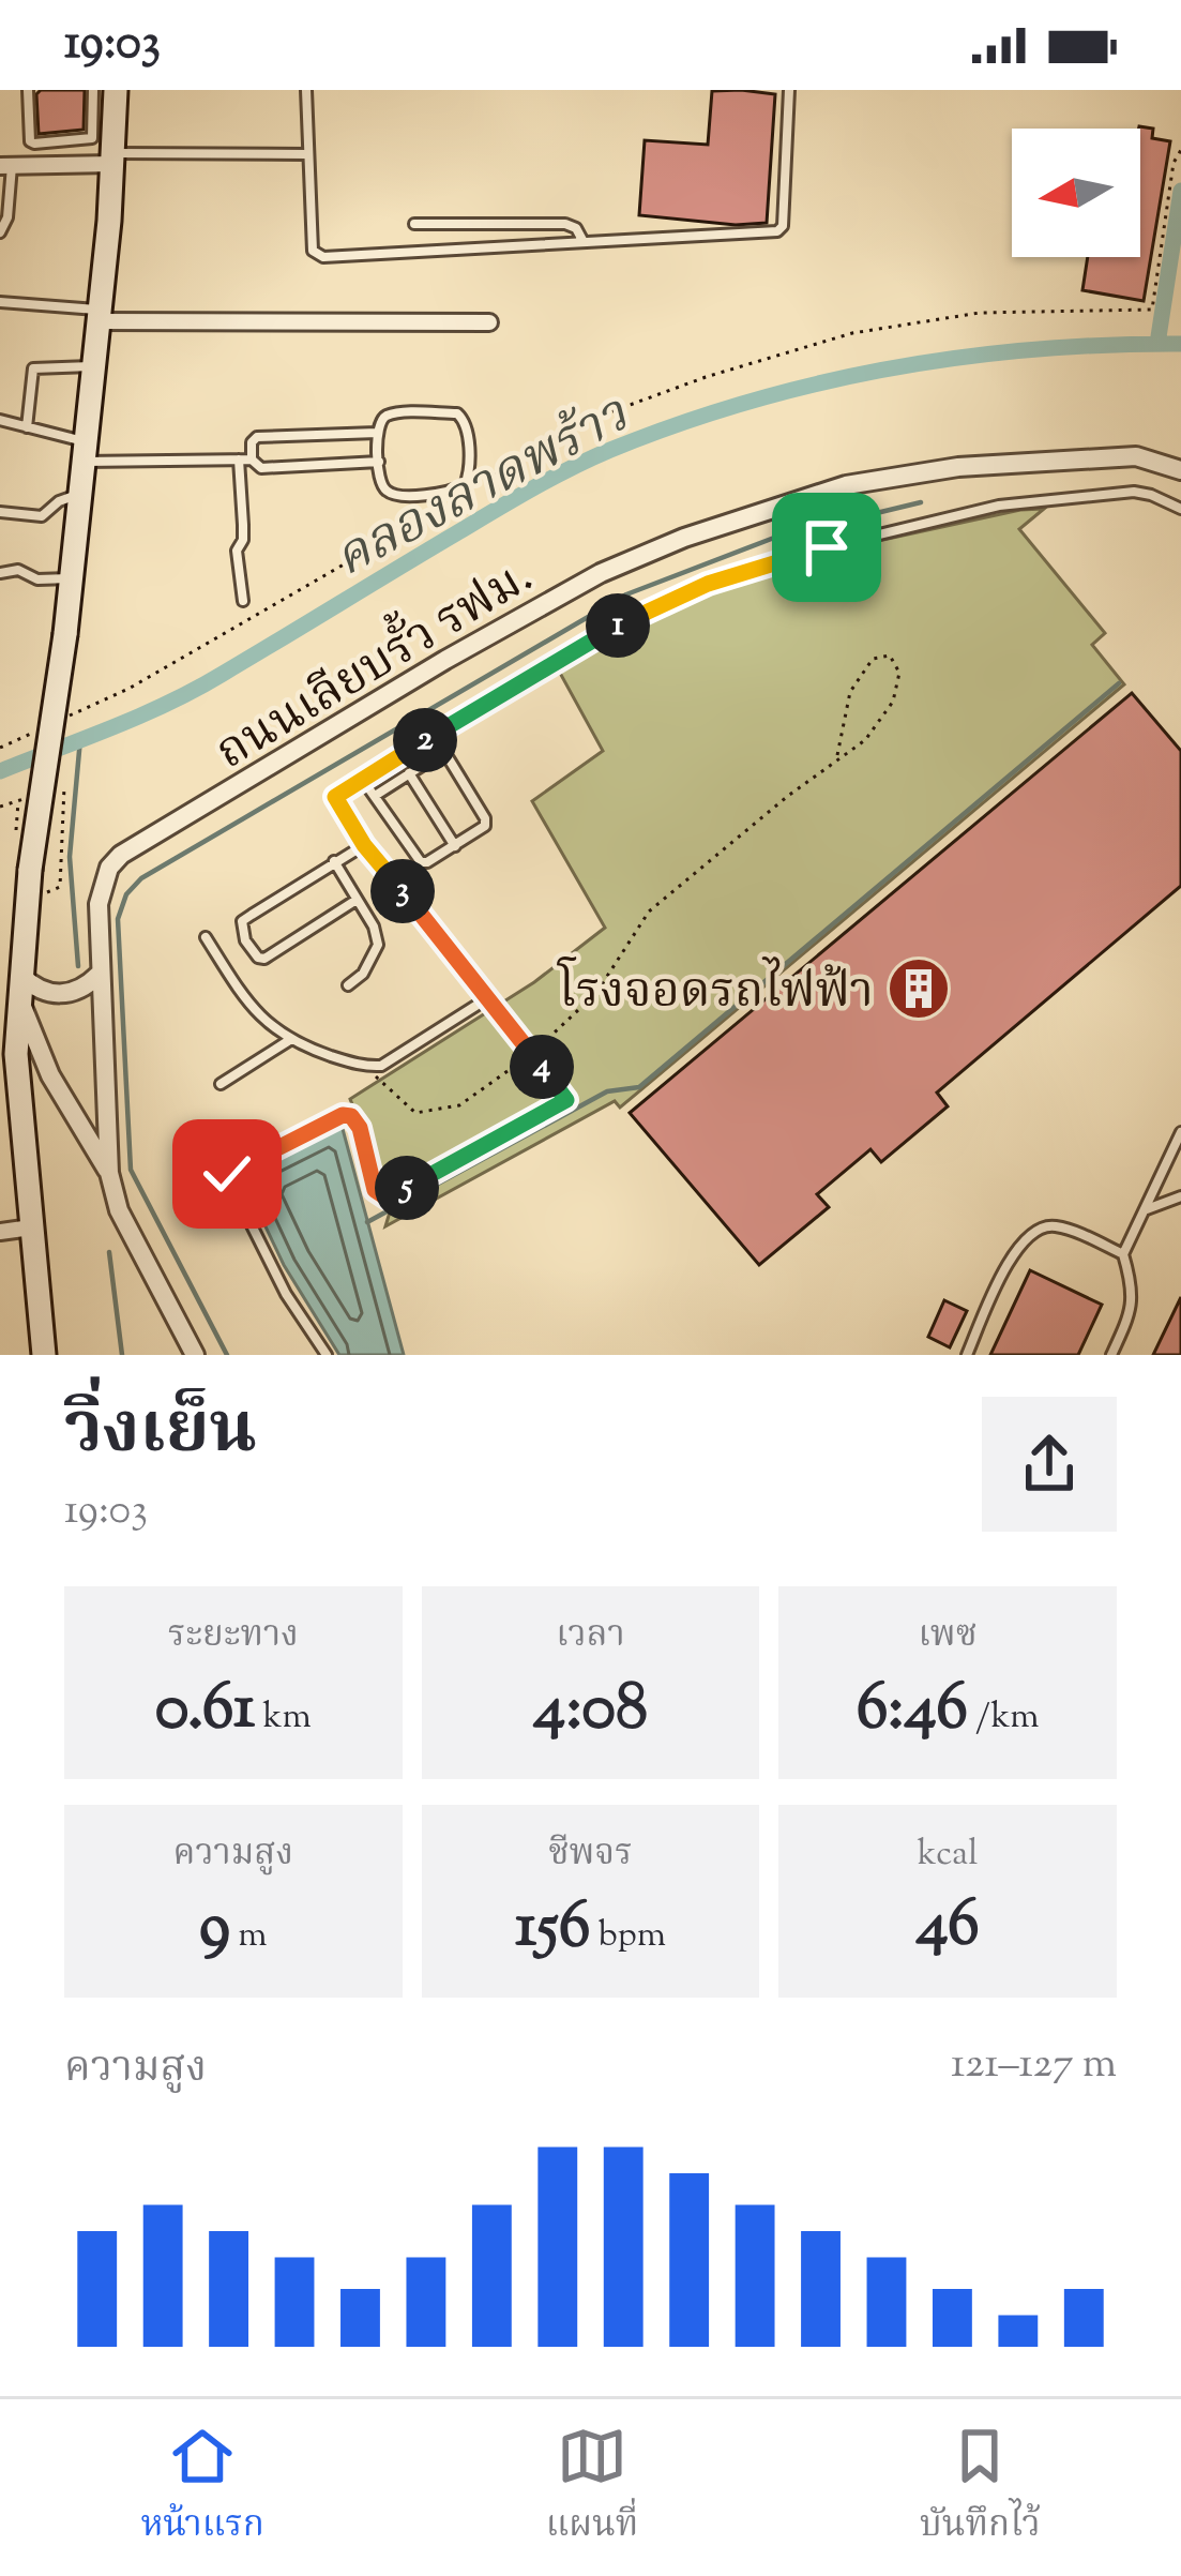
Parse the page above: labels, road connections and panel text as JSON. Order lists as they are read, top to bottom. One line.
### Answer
{"streets":{"street":["ถนนเลียบรั้ว รฟม."]},"water":["คลองลาดพร้าว"],"places":{"building":["โรงจอดรถไฟฟ้า"]},"north":"left","page":{"status":"19:03","pins":["1","2","3","4","5"],"heading":["วิ่งเย็น","19:03"],"stats":[["ระยะทาง","0.61 km"],["เวลา","4:08"],["เพซ","6:46 /km"],["ความสูง","9 m"],["ชีพจร","156 bpm"],["kcal","46"]],"chart":["ความสูง","121–127 m"],"tabs":["หน้าแรก","แผนที่","บันทึกไว้"]}}
